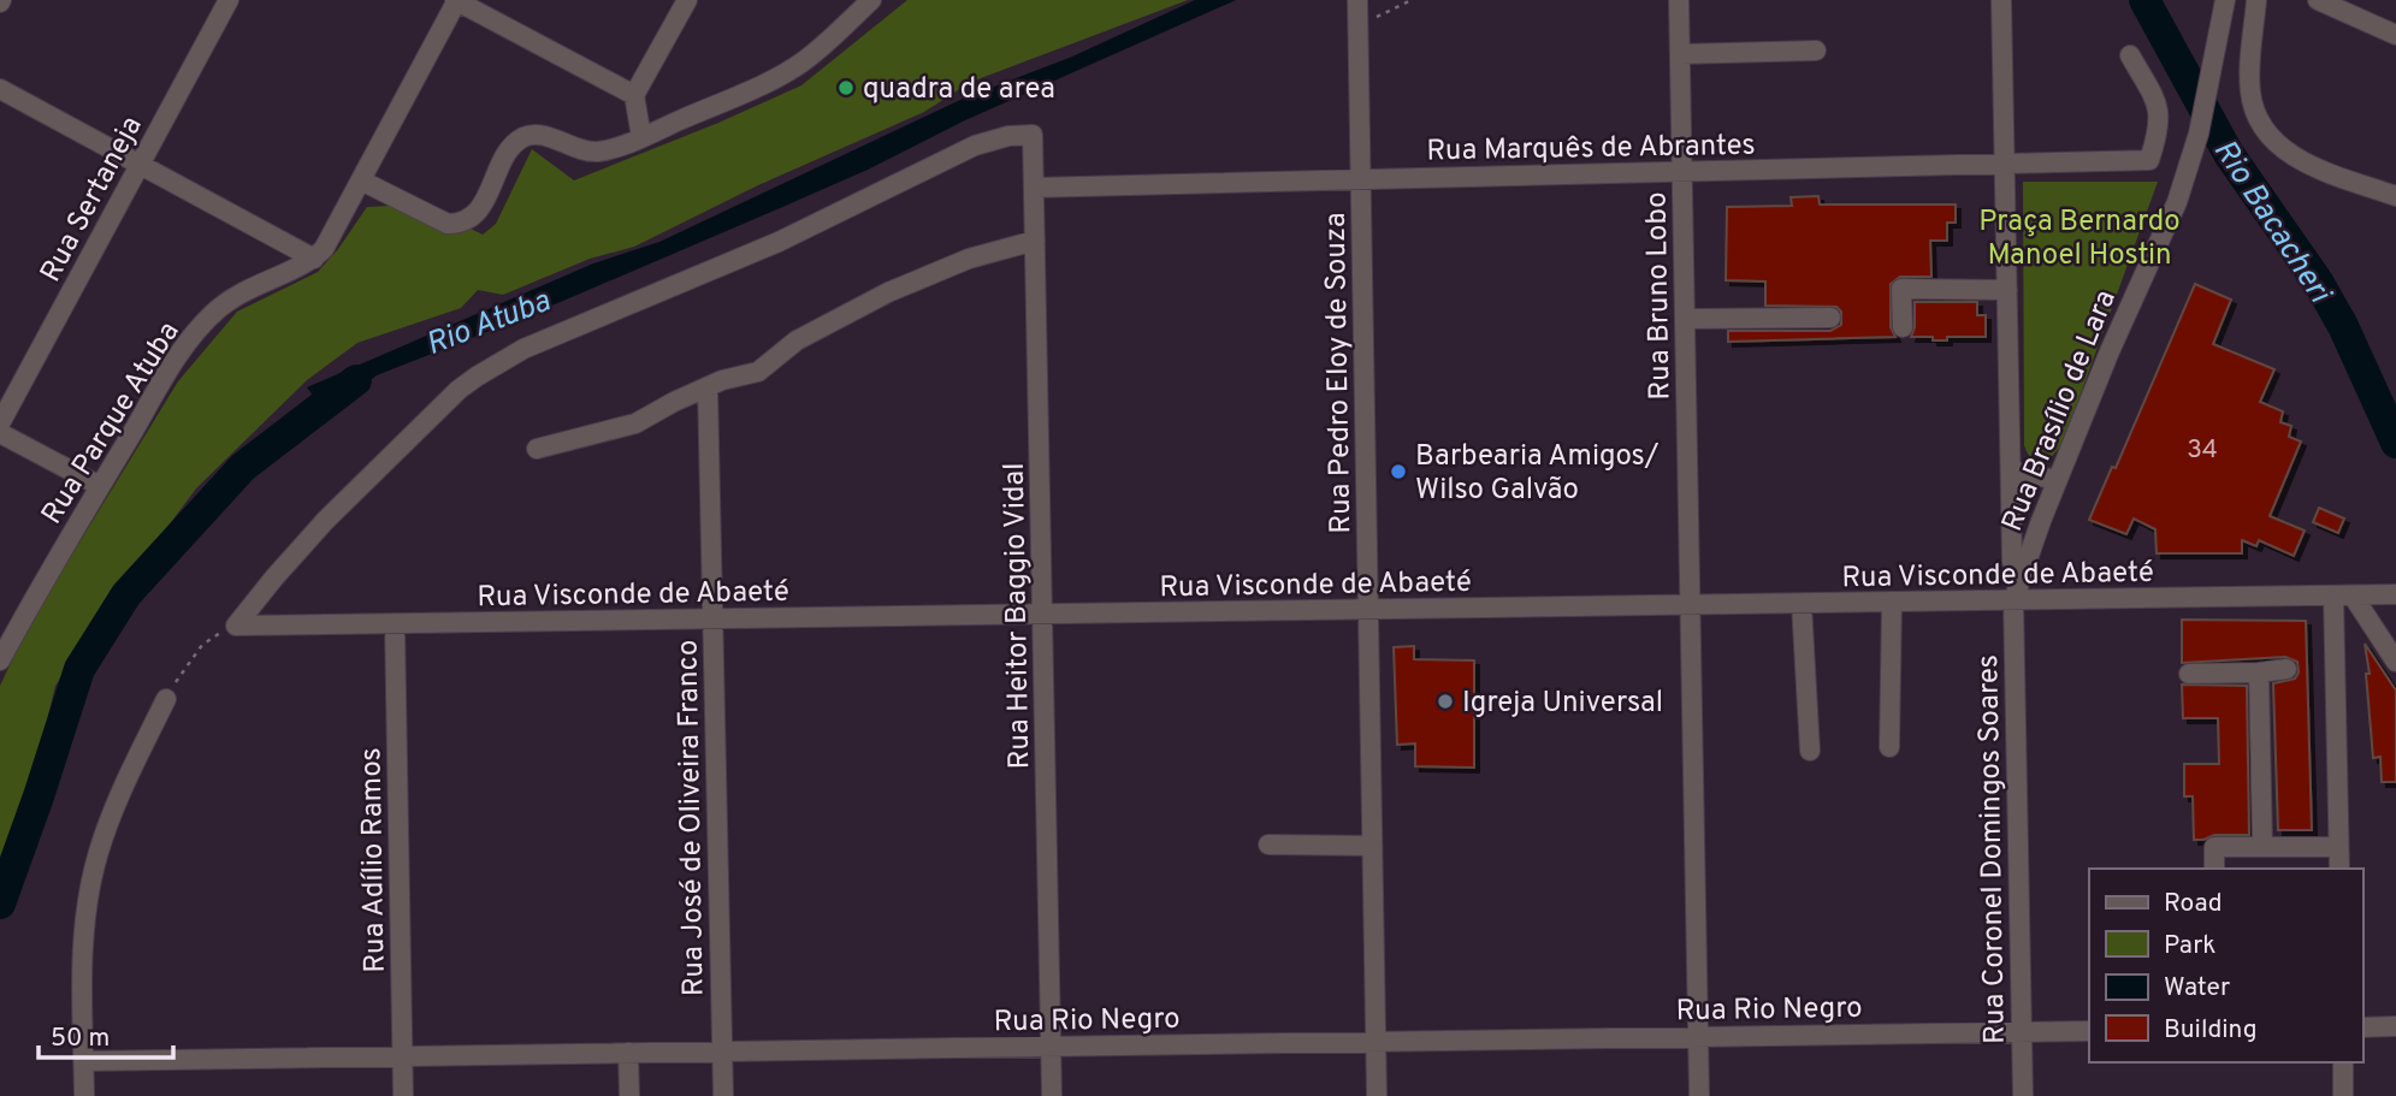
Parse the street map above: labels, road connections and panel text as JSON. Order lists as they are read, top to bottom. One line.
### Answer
{"streets":{"street":["Rua Marquês de Abrantes","Rua Sertaneja","Rua Bruno Lobo","Rua Pedro Eloy de Souza","Rua Brasílio de Lara","Rua Parque Atuba","Rua Visconde de Abaeté","Rua Heitor Baggio Vidal","Rua José de Oliveira Franco","Rua Coronel Domingos Soares","Rua Adílio Ramos","Rua Rio Negro"]},"crossings":[["Rua Marquês de Abrantes","Rua Bruno Lobo"],["Rua Marquês de Abrantes","Rua Pedro Eloy de Souza"],["Rua Marquês de Abrantes","Rua Heitor Baggio Vidal"],["Rua Bruno Lobo","Rua Visconde de Abaeté"],["Rua Bruno Lobo","Rua Rio Negro"],["Rua Pedro Eloy de Souza","Rua Visconde de Abaeté"],["Rua Pedro Eloy de Souza","Rua Rio Negro"],["Rua Brasílio de Lara","Rua Visconde de Abaeté"],["Rua Brasílio de Lara","Rua Coronel Domingos Soares"],["Rua Visconde de Abaeté","Rua Heitor Baggio Vidal"],["Rua Visconde de Abaeté","Rua José de Oliveira Franco"],["Rua Visconde de Abaeté","Rua Coronel Domingos Soares"],["Rua Visconde de Abaeté","Rua Adílio Ramos"],["Rua Heitor Baggio Vidal","Rua Rio Negro"],["Rua José de Oliveira Franco","Rua Rio Negro"],["Rua Coronel Domingos Soares","Rua Rio Negro"],["Rua Adílio Ramos","Rua Rio Negro"]],"water":["Rio Bacacheri","Rio Atuba"],"parks":["Praça Bernardo Manoel Hostin"],"places":["quadra de area","Barbearia Amigos/ Wilso Galvão","Igreja Universal"],"house_numbers":["34"],"legend":["Road","Park","Water","Building"],"scale_bar":"50 m"}
